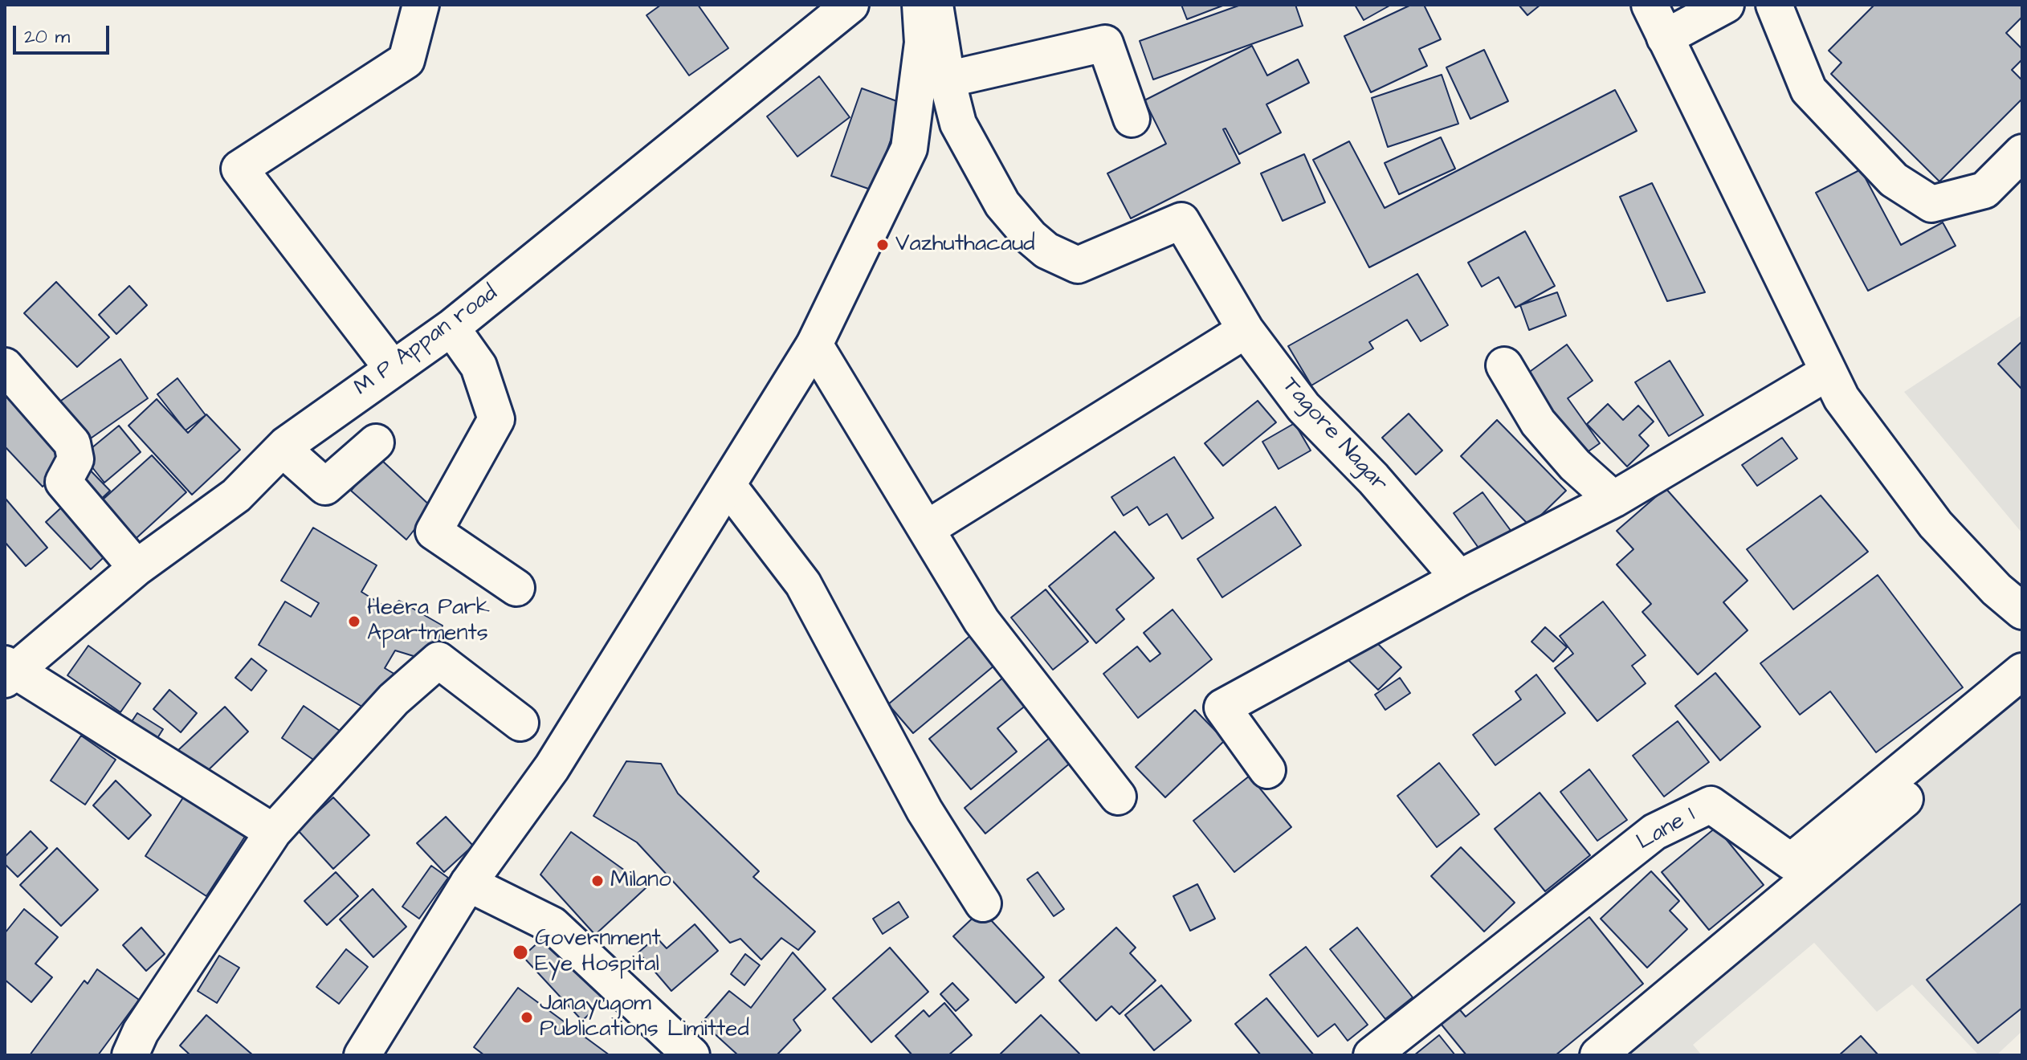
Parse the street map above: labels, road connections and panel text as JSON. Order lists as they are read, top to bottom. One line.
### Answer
{"streets":{"street":["M P Appan road","Tagore Nagar","Lane 1"]},"places":["Vazhuthacaud","Heera Park Apartments","Milano","Government Eye Hospital","Janayugom Publications Limitted"],"scale_bar":"20 m"}
